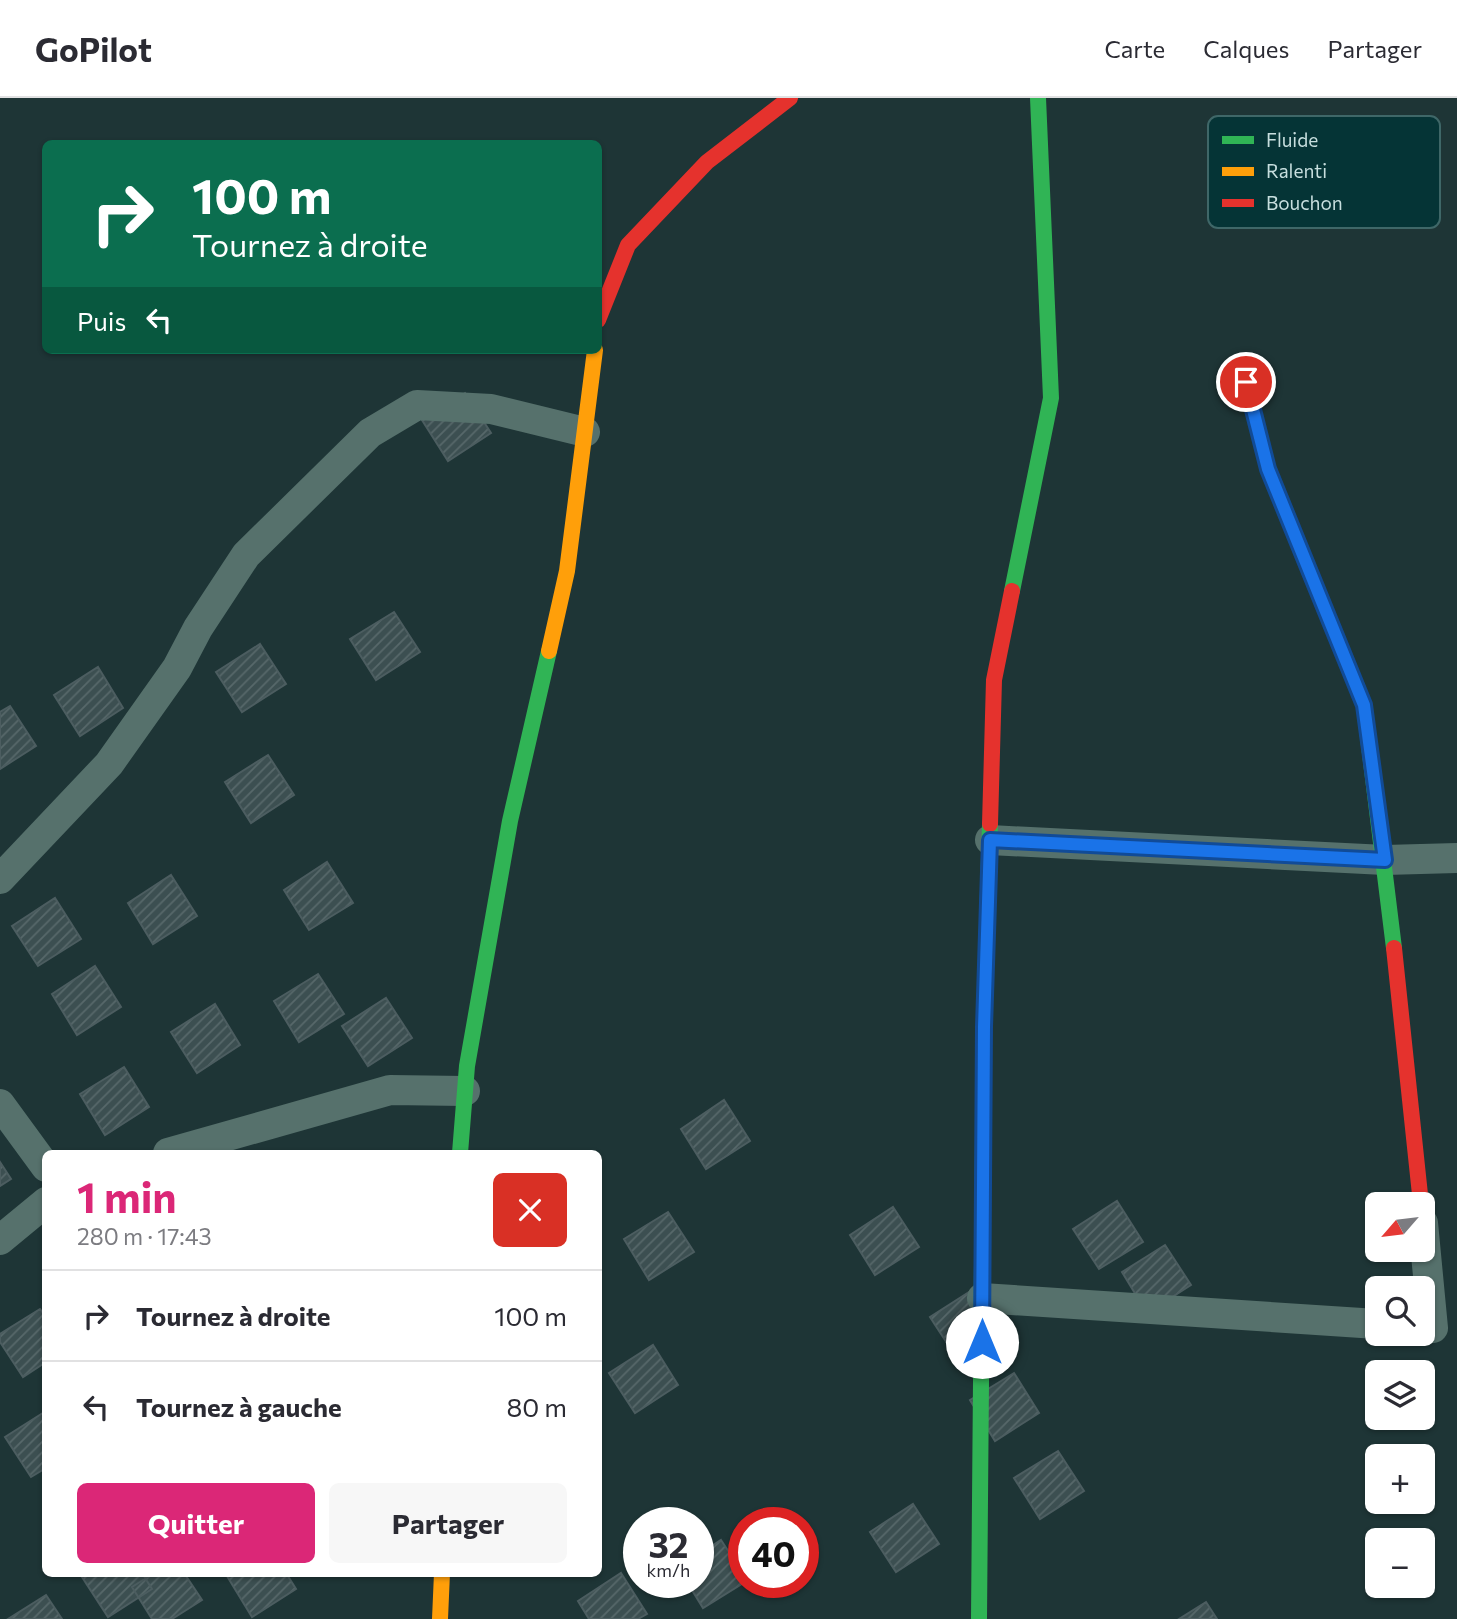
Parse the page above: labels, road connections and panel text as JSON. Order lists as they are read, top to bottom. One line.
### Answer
{"legend":["Fluide","Ralenti","Bouchon"],"north":"bottom left","page":{"header":"GoPilot","nav":["Carte","Calques","Partager"],"turn":["100 m","Tournez à droite"],"then":"Puis","heading":["1 min","280 m · 17:43"],"map_buttons":["+","−"],"list":[{"name":"Tournez à droite","value":"100 m"},{"name":"Tournez à gauche","value":"80 m"}],"buttons":["Quitter","Partager"],"speed":"32 km/h","limit":"40"}}
